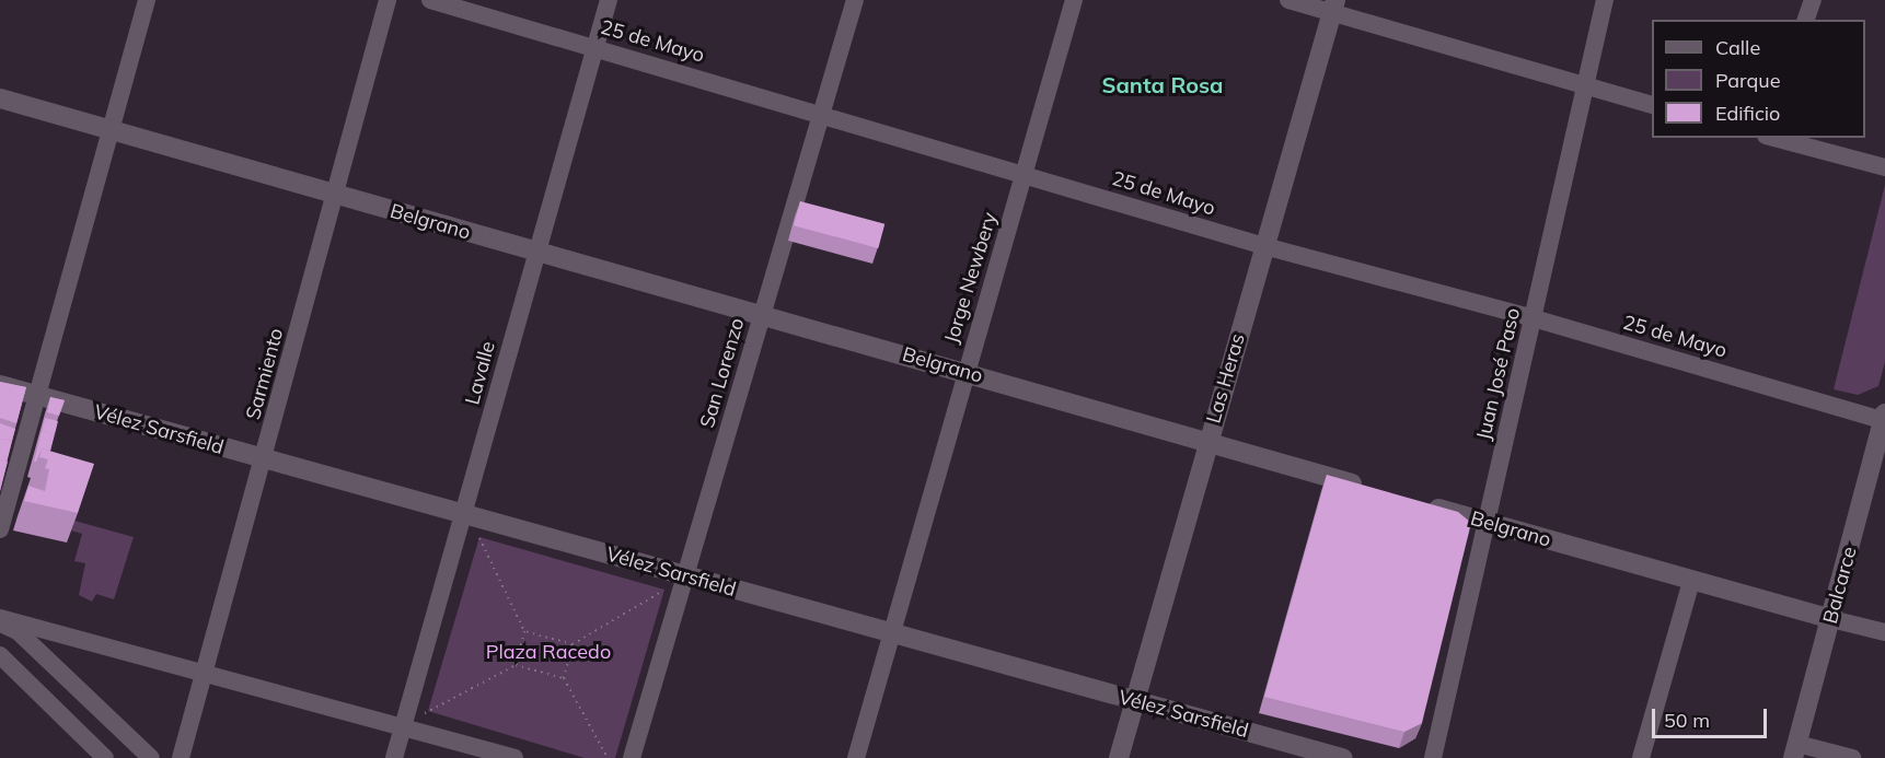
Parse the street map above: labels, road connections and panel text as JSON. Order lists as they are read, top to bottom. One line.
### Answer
{"streets":{"main road":["Belgrano","Las Heras","Vélez Sarsfield","Balcarce"],"street":["25 de Mayo","Jorge Newbery","Lavalle","San Lorenzo","Sarmiento","Juan José Paso"]},"crossings":[["25 de Mayo","Jorge Newbery"],["25 de Mayo","Lavalle"],["25 de Mayo","San Lorenzo"],["25 de Mayo","Juan José Paso"],["25 de Mayo","Las Heras"],["25 de Mayo","Balcarce"],["Belgrano","Jorge Newbery"],["Belgrano","Lavalle"],["Belgrano","San Lorenzo"],["Belgrano","Sarmiento"],["Belgrano","Juan José Paso"],["Belgrano","Las Heras"],["Belgrano","Balcarce"],["Jorge Newbery","Vélez Sarsfield"],["Lavalle","Vélez Sarsfield"],["San Lorenzo","Vélez Sarsfield"],["Sarmiento","Vélez Sarsfield"],["Las Heras","Vélez Sarsfield"]],"districts":["Santa Rosa"],"parks":["Plaza Racedo"],"legend":["Calle","Parque","Edificio"],"scale_bar":"50 m"}
